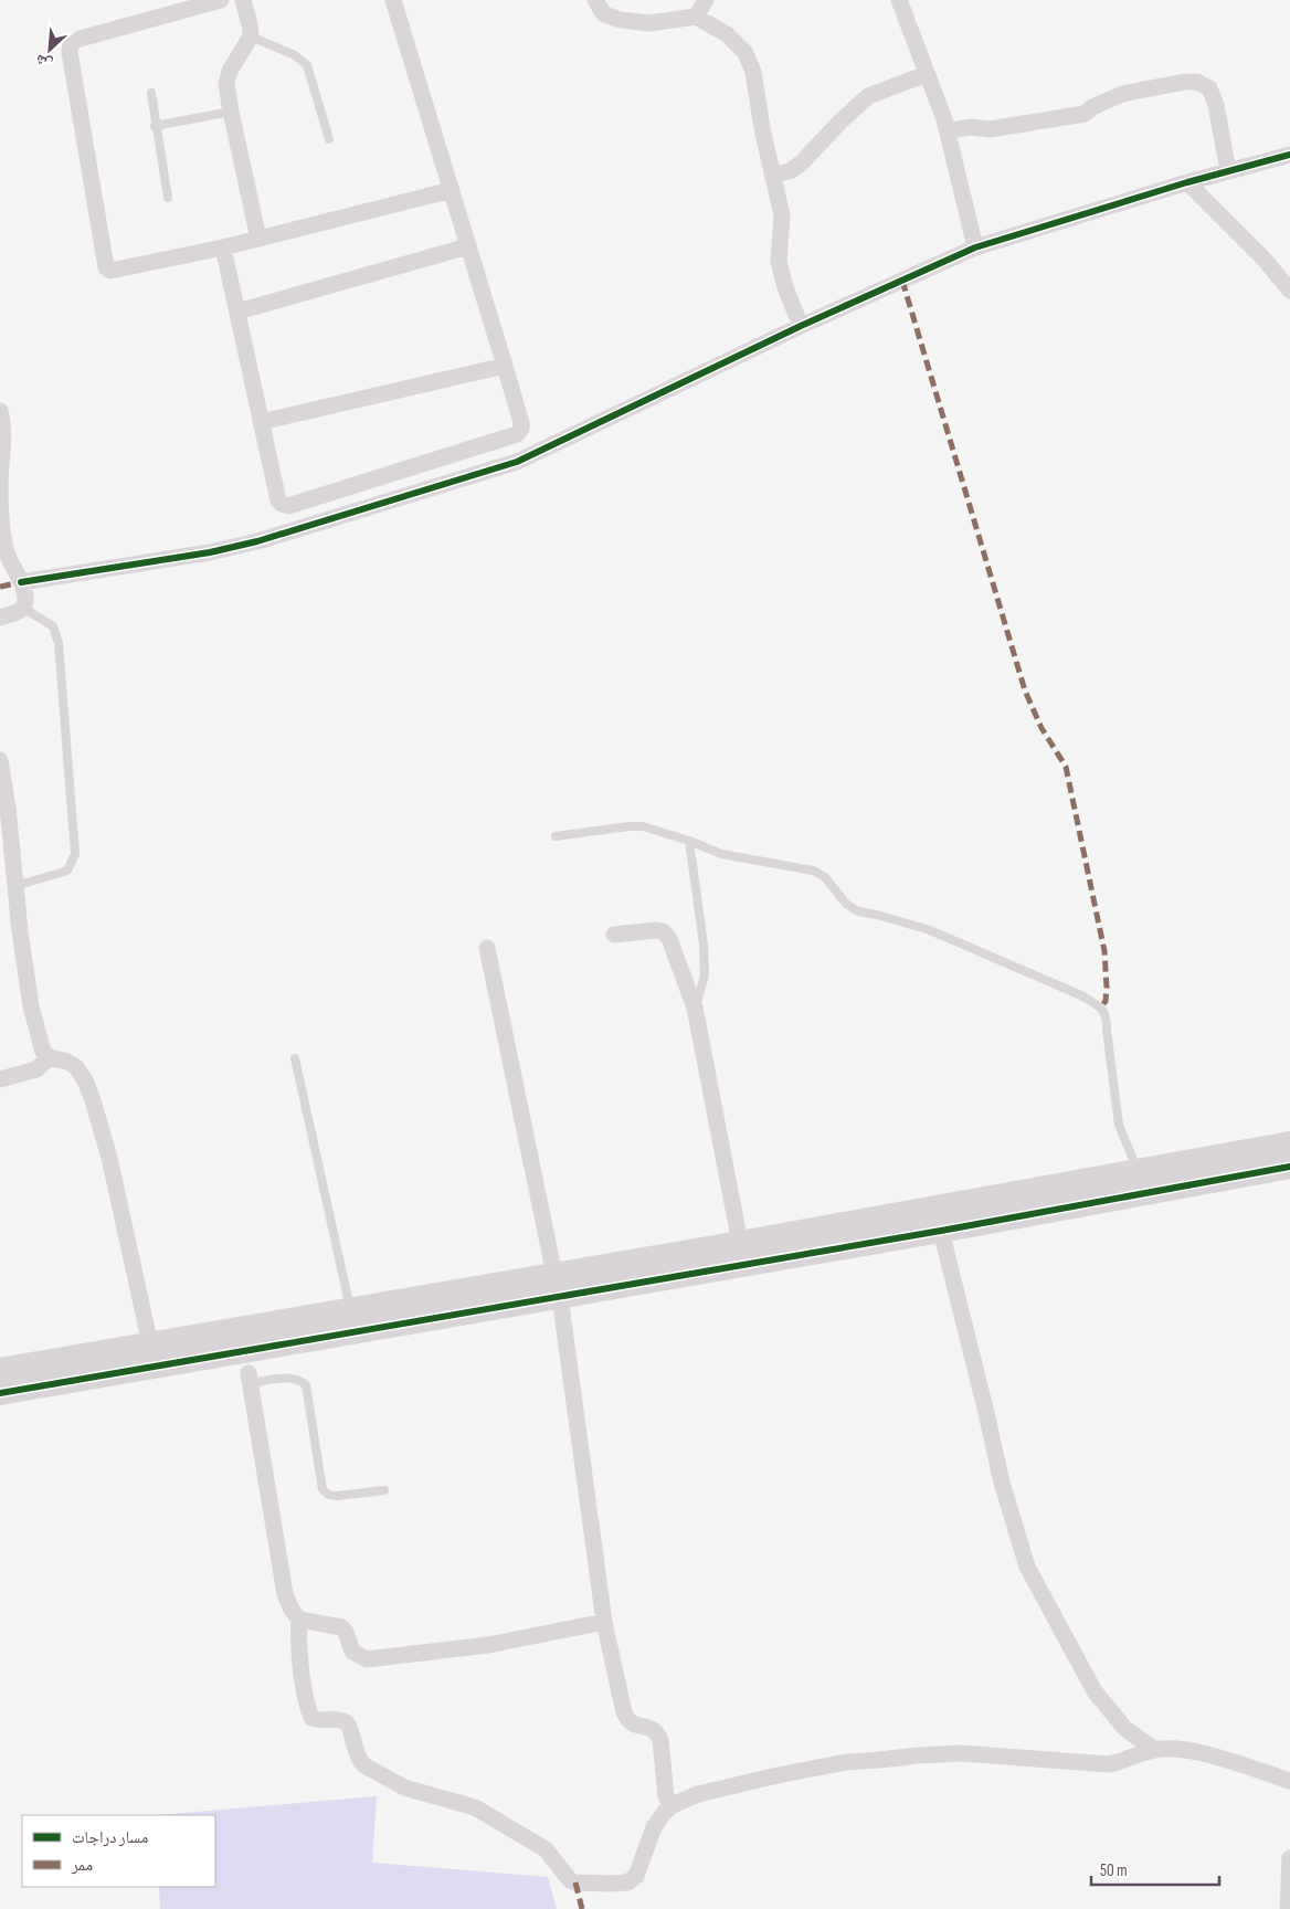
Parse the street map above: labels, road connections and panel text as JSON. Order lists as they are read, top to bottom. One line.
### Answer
{"legend":["مسار دراجات","ممر"],"scale_bar":"50 m","north":"bottom left"}
